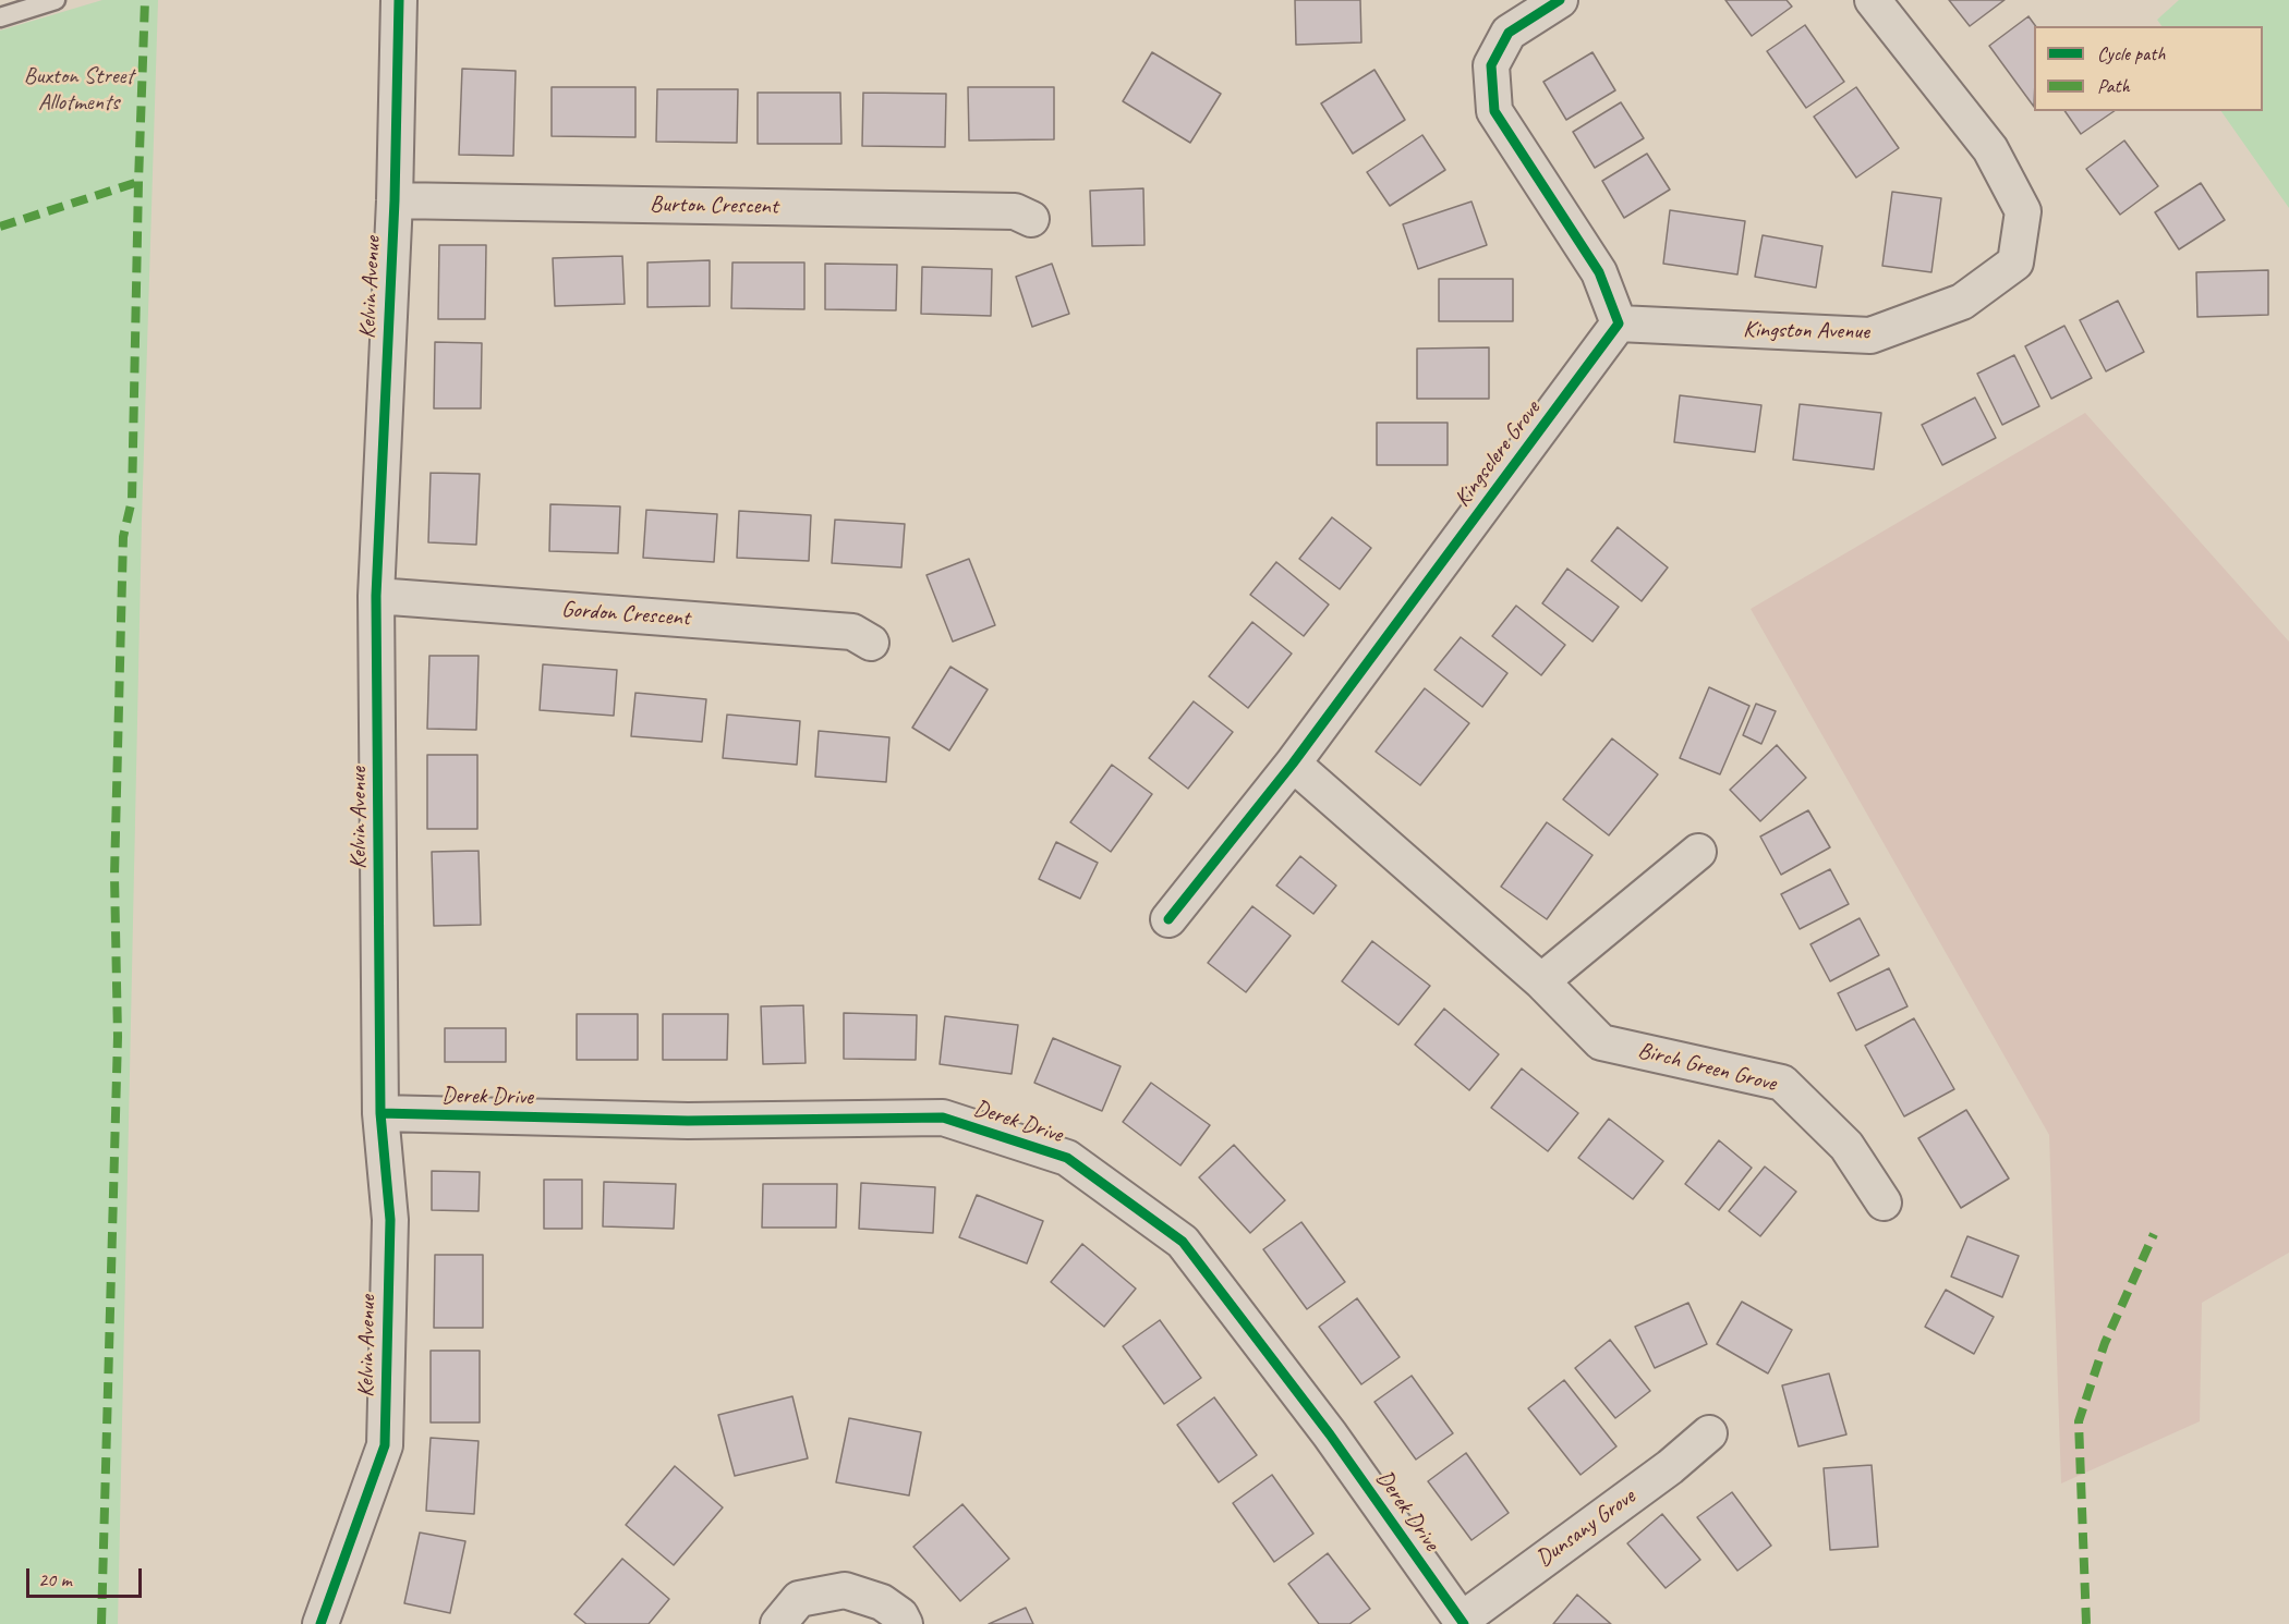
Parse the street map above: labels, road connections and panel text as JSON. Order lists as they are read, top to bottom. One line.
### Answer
{"streets":{"street":["Burton Crescent","Kelvin Avenue","Kingston Avenue","Kingsclere Grove","Gordon Crescent","Birch Green Grove","Derek Drive","Dunsany Grove"]},"crossings":[["Burton Crescent","Kelvin Avenue"],["Kelvin Avenue","Gordon Crescent"],["Kelvin Avenue","Derek Drive"],["Kingston Avenue","Kingsclere Grove"],["Kingsclere Grove","Birch Green Grove"],["Derek Drive","Dunsany Grove"]],"parks":["Buxton Street Allotments"],"legend":["Cycle path","Path"],"scale_bar":"20 m"}
